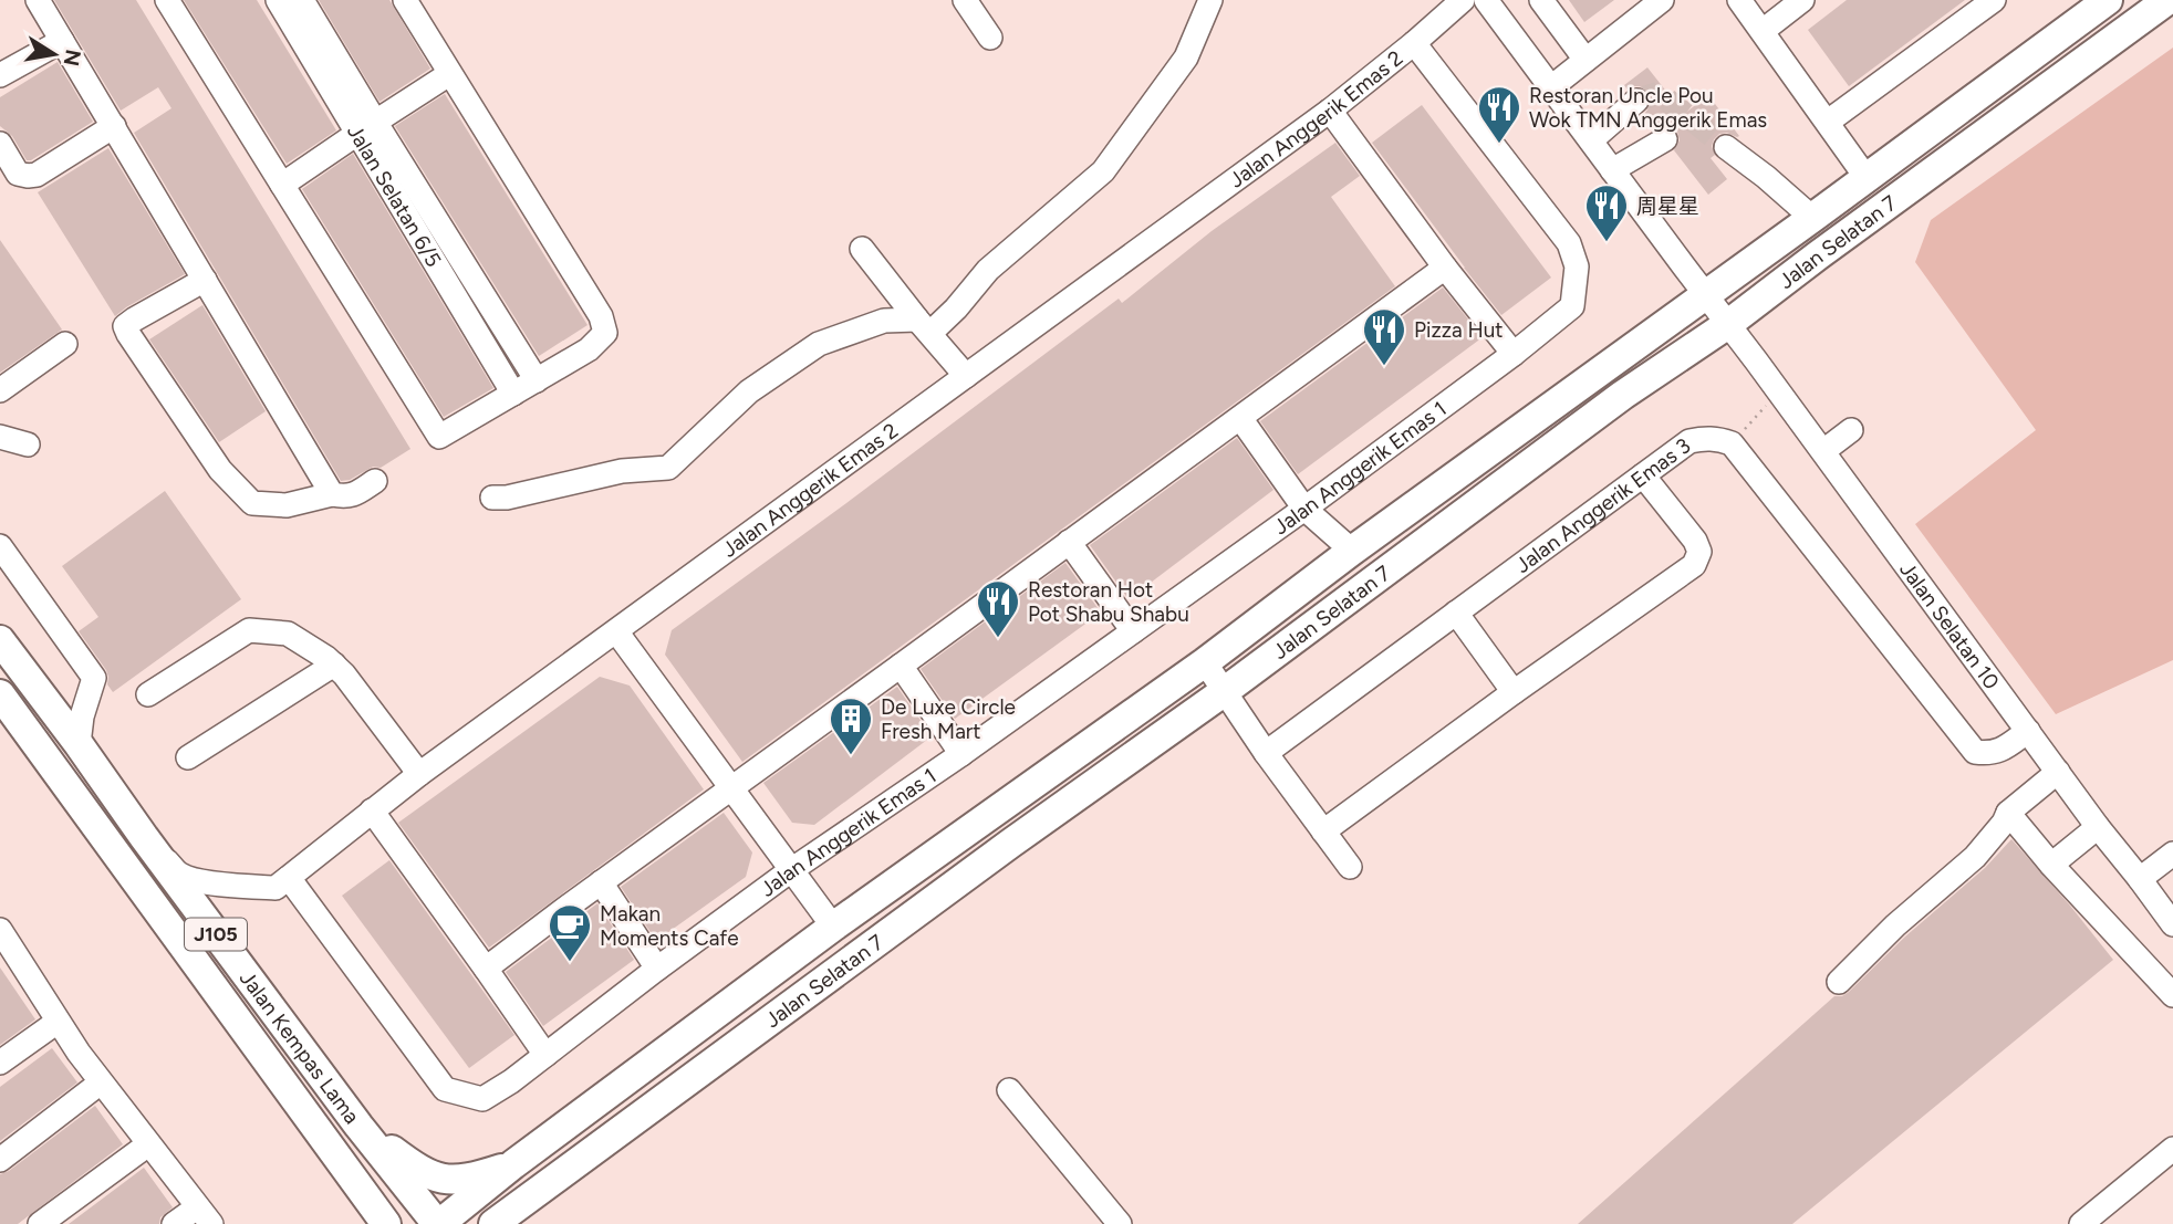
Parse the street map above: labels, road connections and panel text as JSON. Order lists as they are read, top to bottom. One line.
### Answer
{"streets":{"main road":["Jalan Selatan 7","J105","Jalan Kempas Lama"],"street":["Jalan Anggerik Emas 2","Jalan Selatan 6/5","Jalan Anggerik Emas 1","Jalan Anggerik Emas 3","Jalan Selatan 10"]},"crossings":[["Jalan Anggerik Emas 2","Jalan Anggerik Emas 1"],["Jalan Anggerik Emas 2","Jalan Kempas Lama"],["Jalan Selatan 7","Jalan Selatan 10"],["Jalan Selatan 7","Jalan Kempas Lama"]],"places":{"restaurant":["Restoran Uncle Pou Wok TMN Anggerik Emas","周星星","Pizza Hut","Restoran Hot Pot Shabu Shabu"],"building":["De Luxe Circle Fresh Mart"],"cafe":["Makan Moments Cafe"]},"north":"right"}
